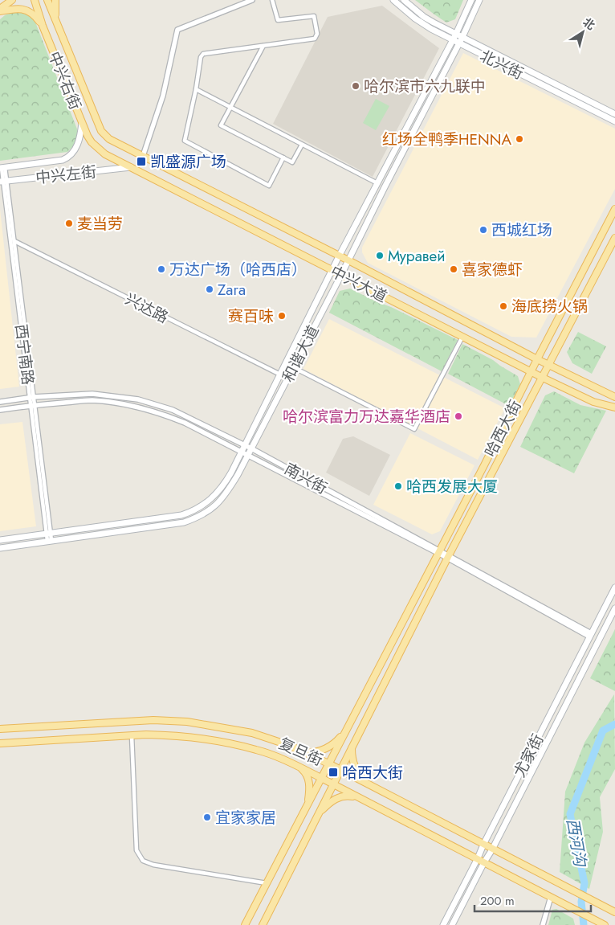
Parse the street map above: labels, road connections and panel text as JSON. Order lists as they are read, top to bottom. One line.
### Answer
{"streets":{"main road":["北兴街","中兴右街","中兴左街","中兴大道","和谐大道","哈西大街","复旦街","尤家街"],"street":["兴达路","西宁南路","南兴街"]},"crossings":[["北兴街","和谐大道"],["中兴右街","中兴左街"],["中兴右街","中兴大道"],["中兴左街","中兴大道"],["中兴左街","西宁南路"],["中兴大道","和谐大道"],["中兴大道","哈西大街"],["兴达路","和谐大道"],["兴达路","西宁南路"],["和谐大道","西宁南路"],["和谐大道","南兴街"],["西宁南路","南兴街"],["哈西大街","南兴街"],["哈西大街","复旦街"],["南兴街","尤家街"],["复旦街","尤家街"]],"water":["西河沟"],"places":{"other":["哈尔滨市六九联中","红场全鸭季HENNA","麦当劳","西城红场","Муравей","万达广场（哈西店）","喜家德虾","Zara","海底捞火锅","赛百味","哈尔滨富力万达嘉华酒店","哈西发展大厦","宜家家居"],"transit":["凯盛源广场","哈西大街"]},"scale_bar":"200 m","north":"top right"}
